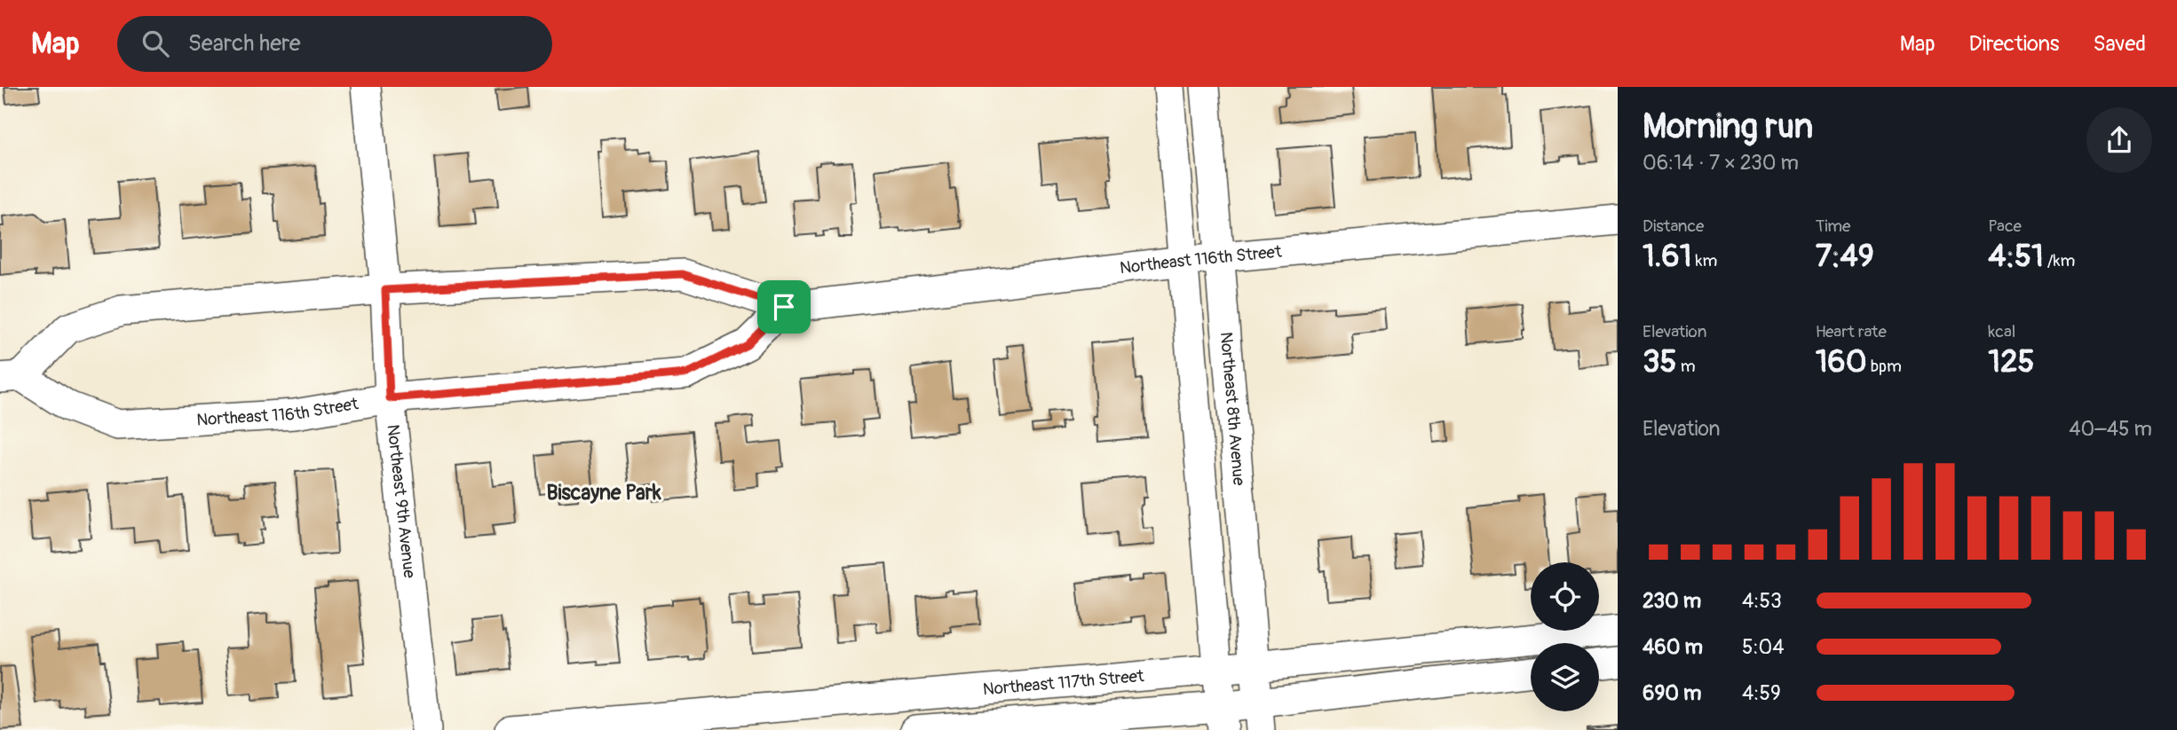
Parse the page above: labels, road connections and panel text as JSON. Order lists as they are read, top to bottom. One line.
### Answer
{"streets":{"street":["Northeast 116th Street","Northeast 8th Avenue","Northeast 9th Avenue","Northeast 117th Street"]},"crossings":[["Northeast 116th Street","Northeast 8th Avenue"],["Northeast 116th Street","Northeast 9th Avenue"],["Northeast 8th Avenue","Northeast 117th Street"]],"districts":["Biscayne Park"],"page":{"header":"Map","search":"Search here","nav":["Map","Directions","Saved"],"heading":["Morning run","06:14 · 7 × 230 m"],"stats":[["Distance","1.61 km"],["Time","7:49"],["Pace","4:51 /km"],["Elevation","35 m"],["Heart rate","160 bpm"],["kcal","125"]],"chart":["Elevation","40–45 m"],"list":[{"name":"230 m","note":"4:53"},{"name":"460 m","note":"5:04"},{"name":"690 m","note":"4:59"}]}}
